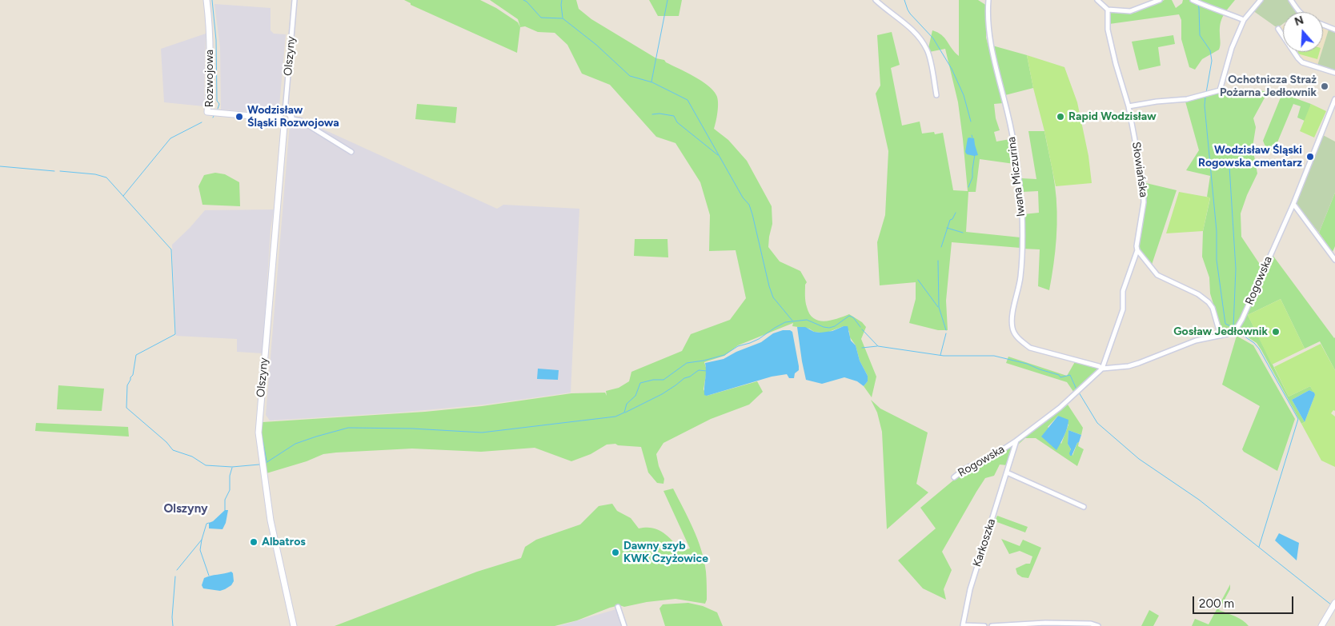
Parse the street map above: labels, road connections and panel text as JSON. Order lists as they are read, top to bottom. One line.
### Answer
{"streets":{"street":["Olszyny","Rozwojowa","Słowiańska","Iwana Miczurina","Rogowska","Karkoszka"]},"crossings":[["Olszyny","Rozwojowa"],["Słowiańska","Rogowska"],["Iwana Miczurina","Rogowska"],["Rogowska","Karkoszka"]],"districts":["Olszyny"],"places":["Ochotnicza Straż Pożarna Jedłownik","Wodzisław Śląski Rozwojowa","Rapid Wodzisław","Wodzisław Śląski Rogowska cmentarz","Gosław Jedłownik","Albatros","Dawny szyb KWK Czyżowice"],"scale_bar":"200 m","north":"top"}
